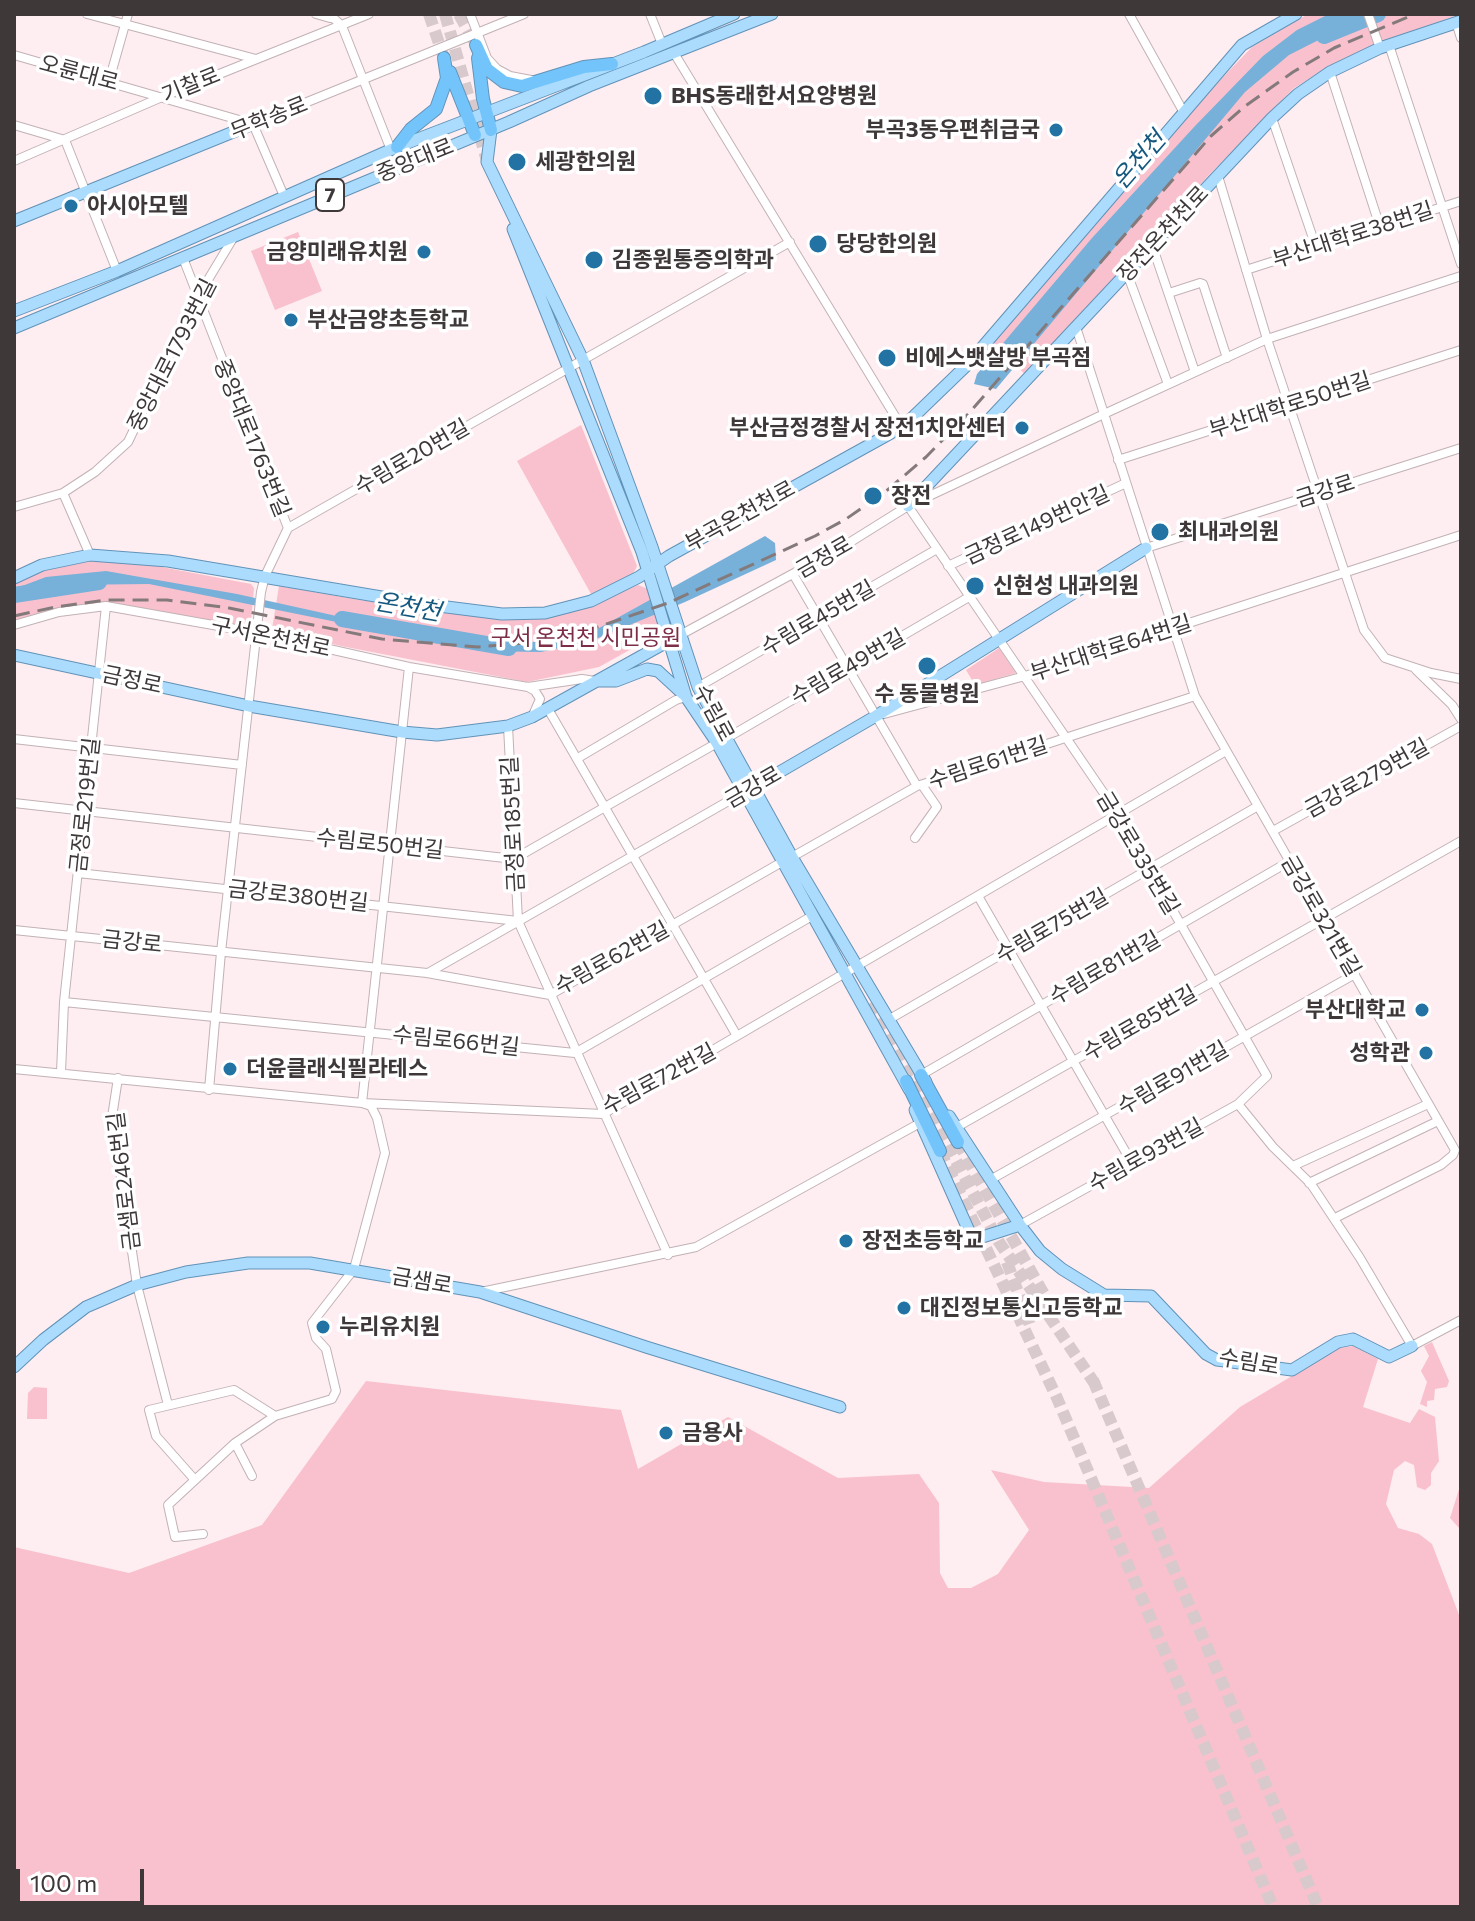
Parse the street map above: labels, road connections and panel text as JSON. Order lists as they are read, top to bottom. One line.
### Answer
{"streets":{"main road":["무학송로","중앙대로","7","장전온천천로","금강로","부곡온천천로","금정로","수림로","금샘로"],"street":["오륜대로","기찰로","부산대학로38번길","중앙대로1793번길","부산대학로50번길","중앙대로1763번길","수림로20번길","금정로149번안길","수림로45번길","구서온천천로","부산대학로64번길","수림로49번길","수림로61번길","금강로279번길","금정로219번길","금정로185번길","수림로50번길","금강로335번길","금강로380번길","금강로321번길","수림로75번길","수림로62번길","수림로81번길","수림로85번길","수림로66번길","수림로91번길","수림로72번길","수림로93번길","금샘로246번길"]},"crossings":[["오륜대로","기찰로"],["오륜대로","무학송로"],["중앙대로","중앙대로1793번길"],["중앙대로","중앙대로1763번길"],["중앙대로","수림로"],["장전온천천로","금정로"],["장전온천천로","금강로335번길"],["중앙대로1793번길","중앙대로1763번길"],["중앙대로1763번길","수림로20번길"],["수림로20번길","수림로"],["금강로","부산대학로64번길"],["금강로","수림로"],["금강로","금정로219번길"],["금강로","금정로185번길"],["금강로","금강로335번길"],["금강로","금강로380번길"],["금강로","금강로321번길"],["금강로","수림로62번길"],["부곡온천천로","수림로"],["금정로149번안길","금강로335번길"],["금정로","구서온천천로"],["금정로","수림로"],["금정로","금정로219번길"],["금정로","금정로185번길"],["금정로","금강로335번길"],["수림로45번길","수림로"],["수림로45번길","금강로335번길"],["구서온천천로","금정로219번길"],["부산대학로64번길","금강로335번길"],["부산대학로64번길","금강로321번길"],["수림로49번길","수림로"],["수림로49번길","금강로335번길"],["수림로","수림로61번길"],["수림로","수림로75번길"],["수림로","수림로62번길"],["수림로","수림로81번길"],["수림로","수림로85번길"],["수림로","수림로91번길"],["수림로","수림로72번길"],["수림로","수림로93번길"],["수림로61번길","금강로335번길"],["수림로61번길","금강로321번길"],["수림로61번길","수림로62번길"],["금강로279번길","금강로321번길"],["금정로219번길","수림로50번길"],["금정로219번길","금강로380번길"],["금정로219번길","수림로66번길"],["금정로219번길","수림로72번길"],["금정로185번길","수림로50번길"],["금정로185번길","금강로380번길"],["금정로185번길","수림로62번길"],["금정로185번길","수림로66번길"],["금정로185번길","수림로72번길"],["금강로335번길","수림로75번길"],["금강로335번길","수림로81번길"],["금강로335번길","수림로85번길"],["금강로335번길","수림로91번길"],["금강로335번길","수림로72번길"],["금강로335번길","수림로93번길"],["금강로321번길","수림로75번길"],["금강로321번길","수림로81번길"],["금강로321번길","수림로85번길"],["금강로321번길","수림로91번길"],["금강로321번길","수림로72번길"],["수림로72번길","금샘로246번길"],["금샘로246번길","금샘로"]],"water":["온천천"],"parks":["구서 온천천 시민공원"],"places":["BHS동래한서요양병원","부곡3동우편취급국","세광한의원","아시아모텔","당당한의원","금양미래유치원","김종원통증의학과","부산금양초등학교","비에스뱃살방 부곡점","부산금정경찰서 장전1치안센터","장전","최내과의원","신현성 내과의원","수 동물병원","부산대학교","성학관","더윤클래식필라테스","장전초등학교","대진정보통신고등학교","누리유치원","금용사"],"scale_bar":"100 m"}
